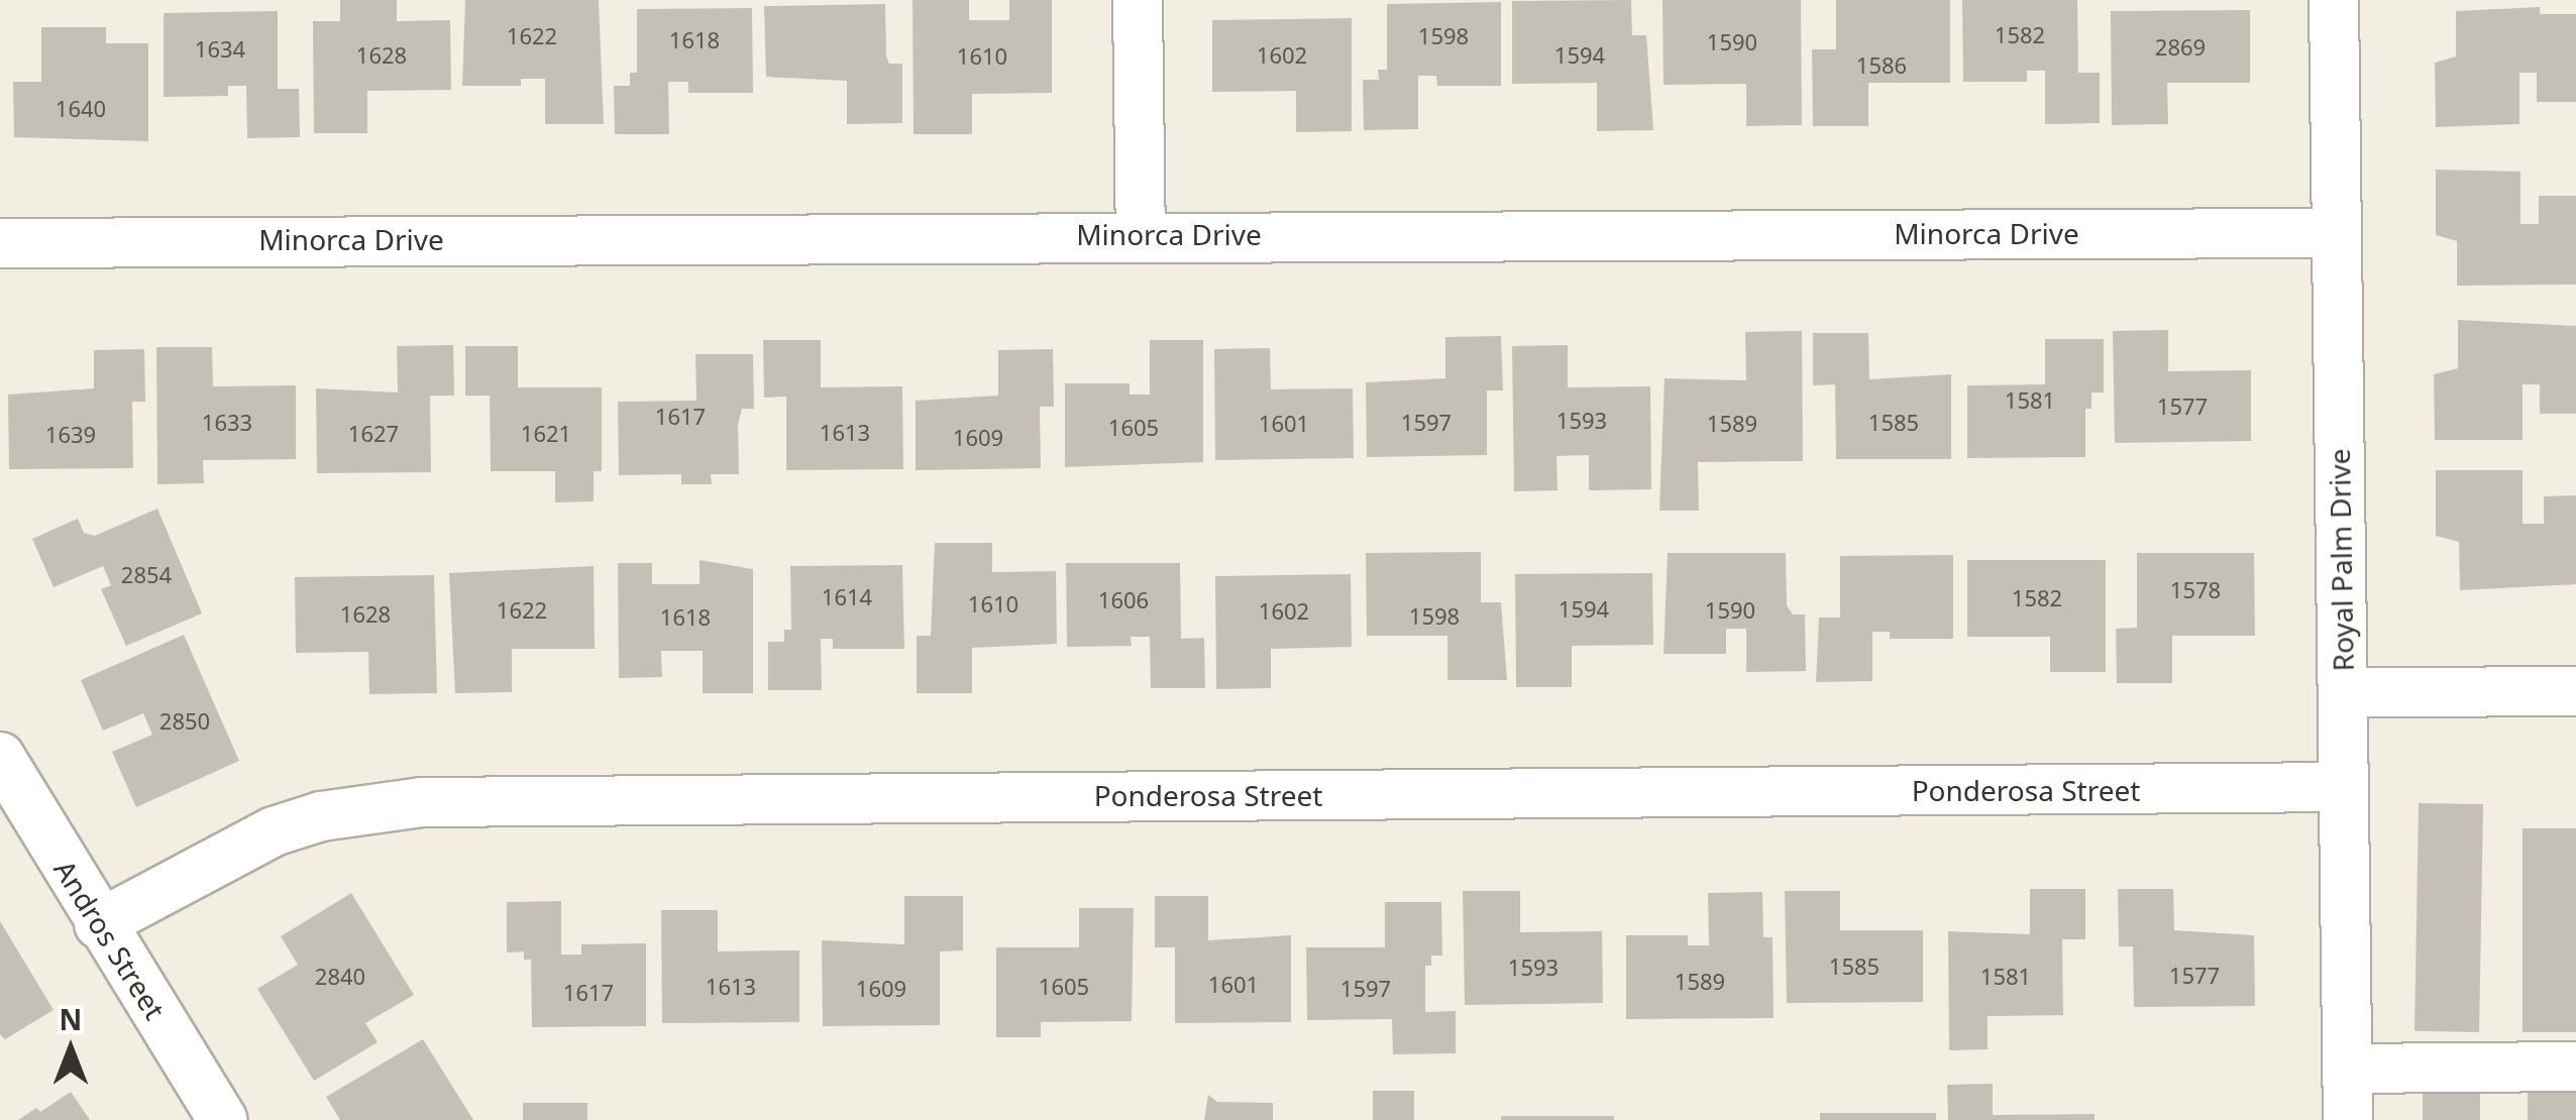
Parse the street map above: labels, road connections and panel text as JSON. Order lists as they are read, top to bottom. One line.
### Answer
{"streets":{"street":["Minorca Drive","Royal Palm Drive","Ponderosa Street","Andros Street"]},"crossings":[["Minorca Drive","Royal Palm Drive"],["Royal Palm Drive","Ponderosa Street"],["Ponderosa Street","Andros Street"]],"house_numbers":["1582","1622","1598","1618","1590","2869","1634","1628","1602","1594","1610","1586","1640","1581","1577","1617","1593","1633","1597","1585","1601","1589","1605","1613","1627","1621","1639","1609","2854","1578","1614","1582","1606","1610","1594","1622","1590","1602","1628","1598","1618","2850","1585","1593","1577","2840","1581","1589","1601","1613","1605","1609","1597","1617"],"north":"top"}
